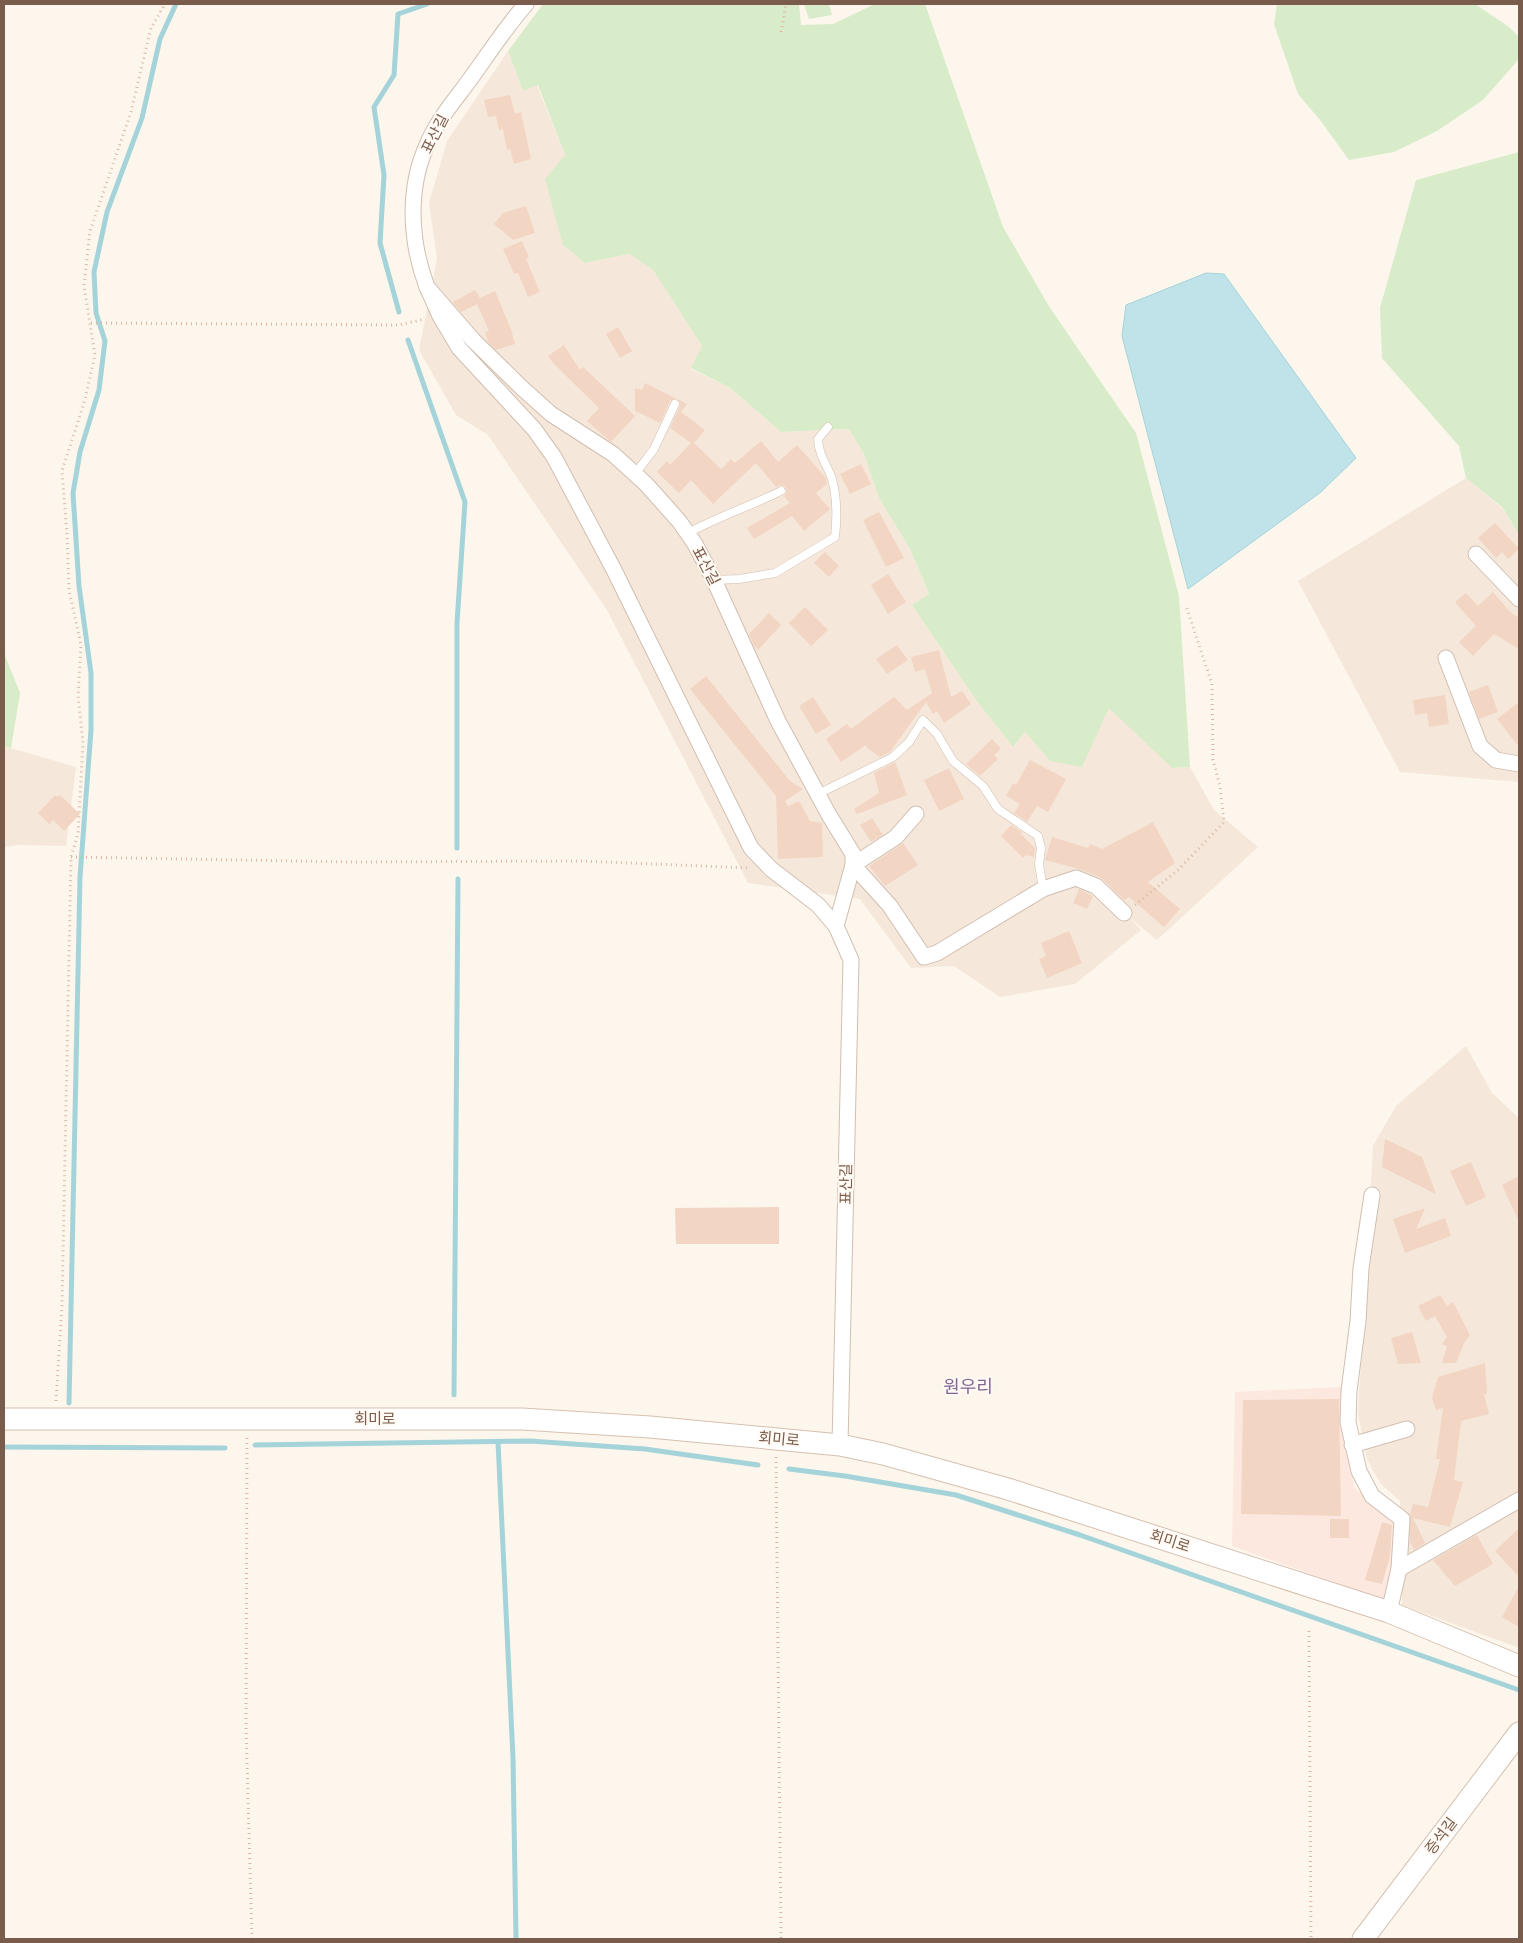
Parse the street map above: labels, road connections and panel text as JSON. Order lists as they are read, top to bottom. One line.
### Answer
{"streets":{"street":["표산길","회미로","증석길"]},"crossings":[["표산길","회미로"]],"districts":["원우리"]}
